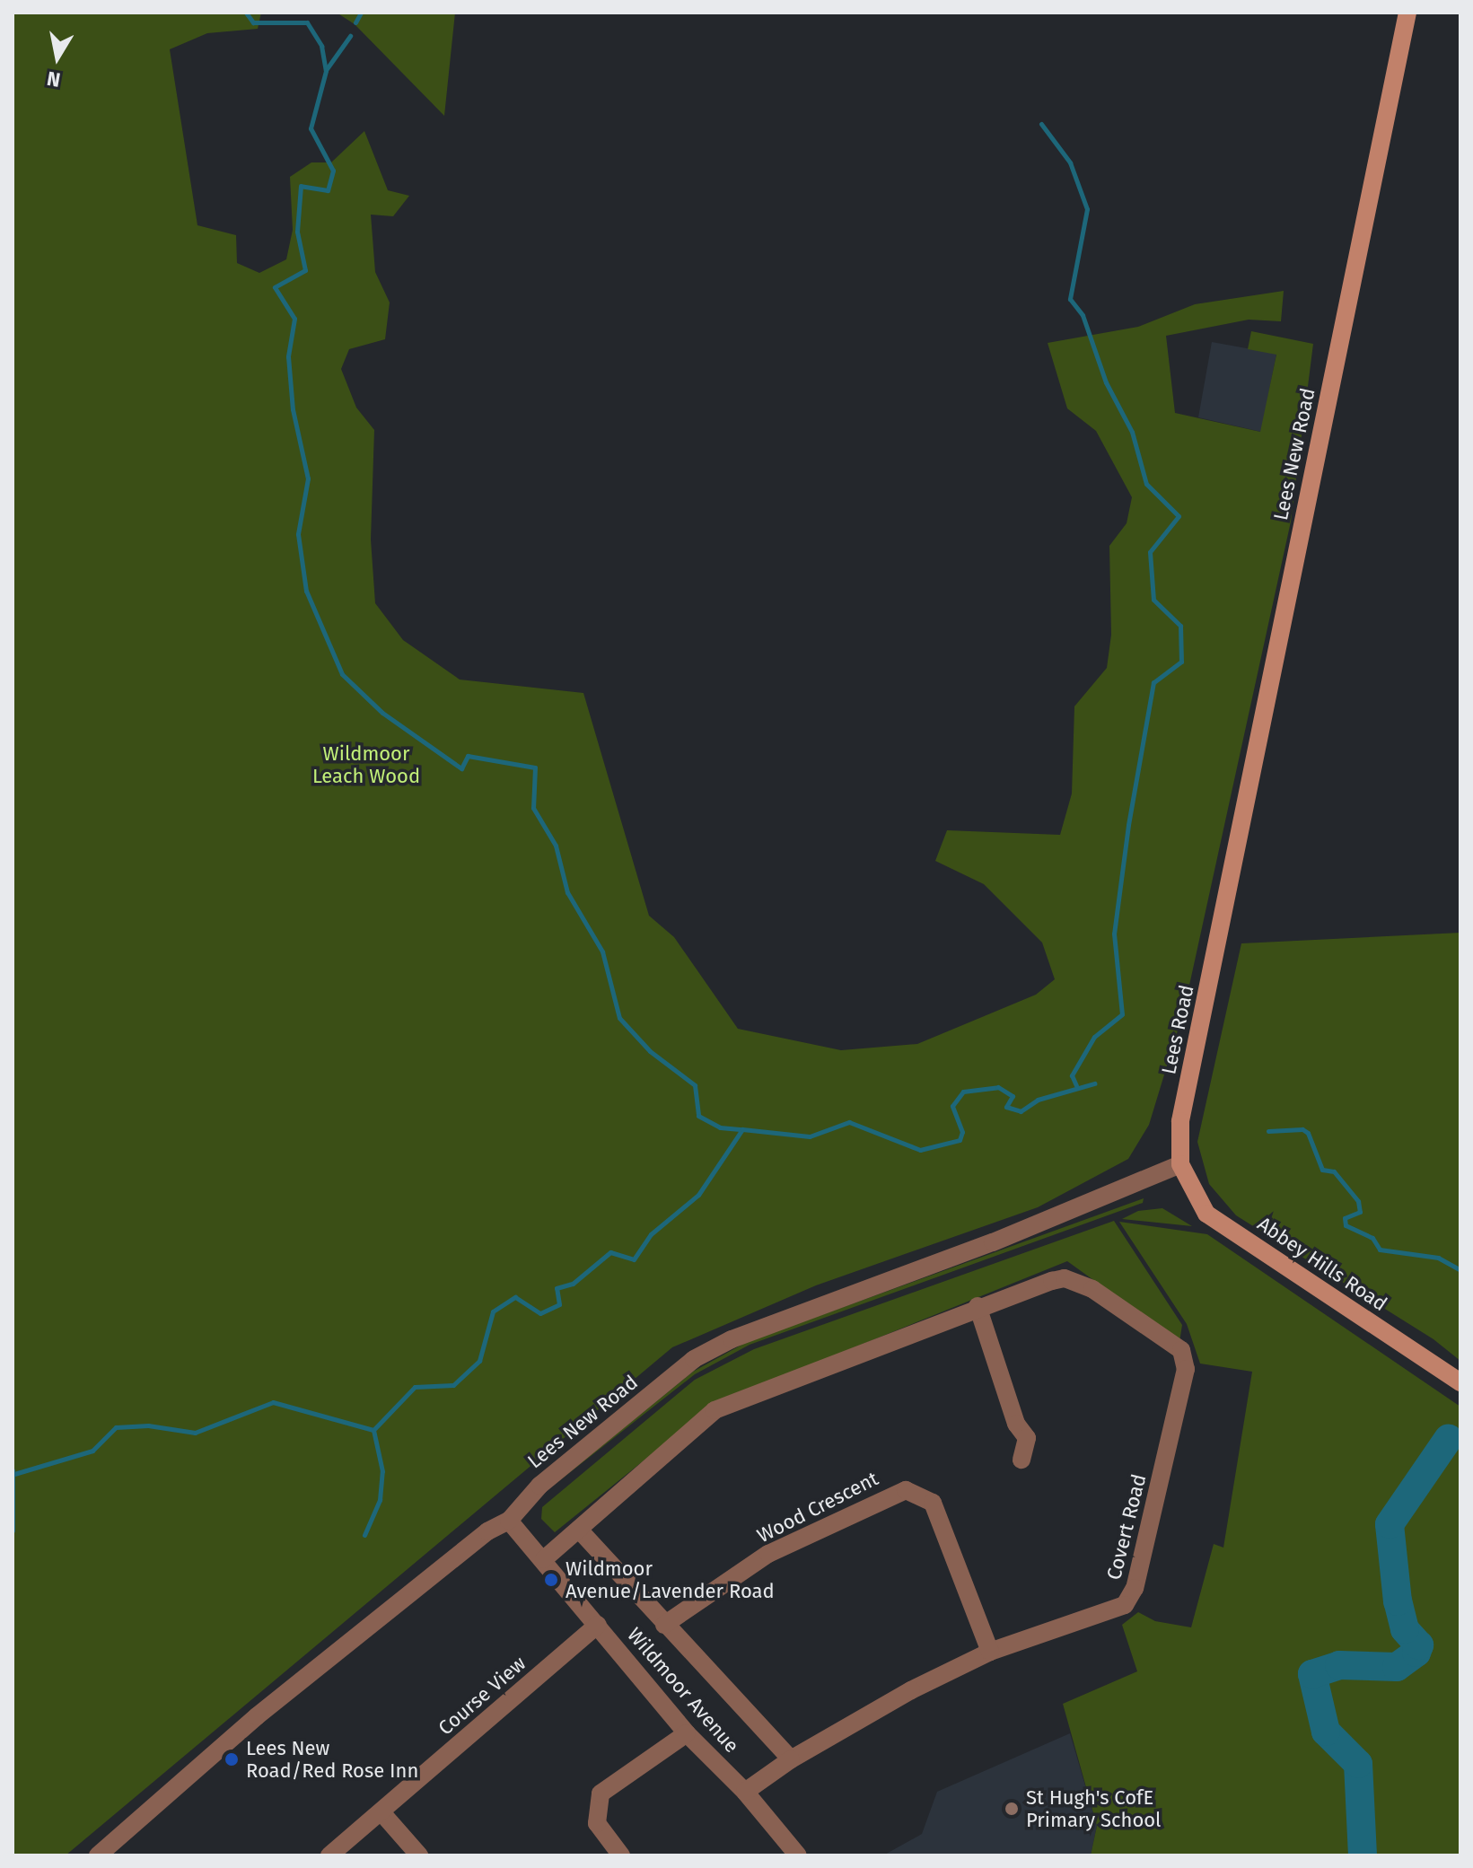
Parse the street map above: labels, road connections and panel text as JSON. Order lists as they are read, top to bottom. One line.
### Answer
{"streets":{"main road":["Lees New Road","Lees Road","Abbey Hills Road"],"street":["Wood Crescent","Covert Road","Wildmoor Avenue","Course View"]},"crossings":[["Lees New Road","Lees Road"],["Lees New Road","Abbey Hills Road"],["Lees New Road","Wildmoor Avenue"],["Lees Road","Abbey Hills Road"],["Wood Crescent","Covert Road"],["Wood Crescent","Wildmoor Avenue"],["Covert Road","Wildmoor Avenue"],["Wildmoor Avenue","Course View"]],"parks":["Wildmoor Leach Wood"],"places":["Wildmoor Avenue/Lavender Road","Lees New Road/Red Rose Inn","St Hugh's CofE Primary School"],"north":"bottom"}
